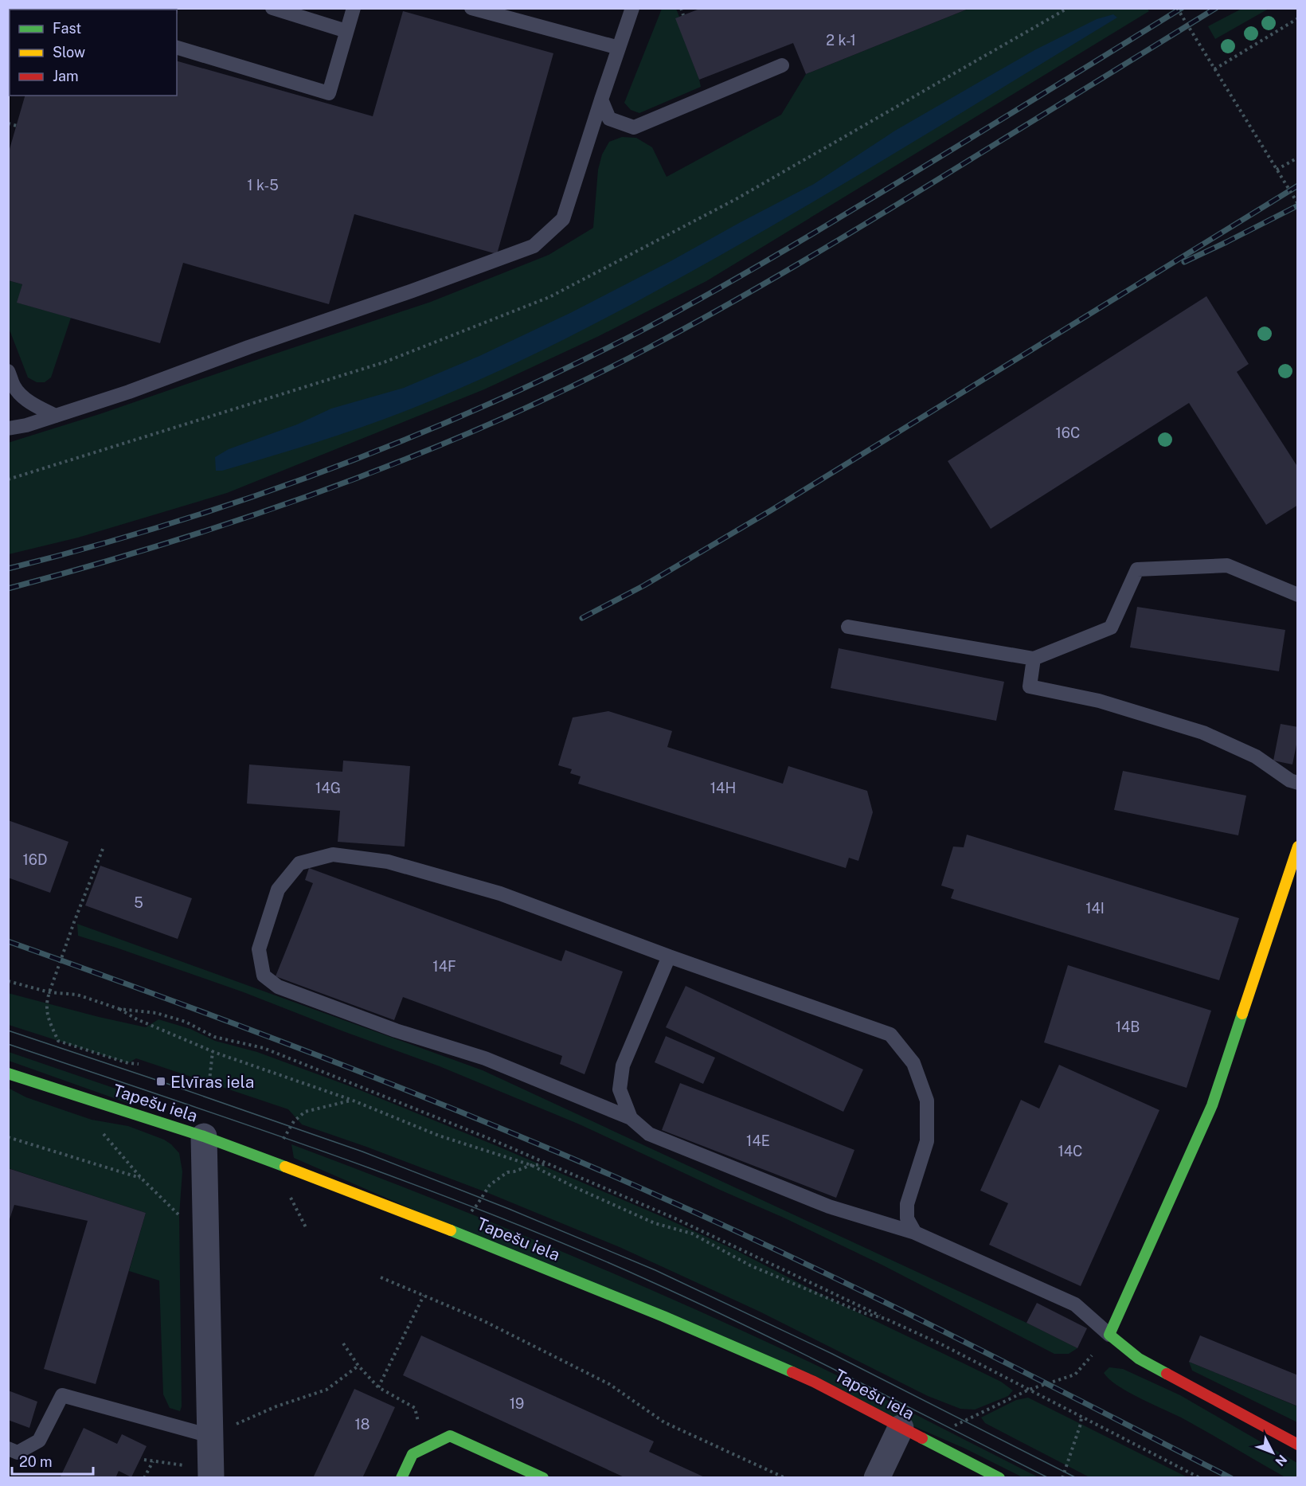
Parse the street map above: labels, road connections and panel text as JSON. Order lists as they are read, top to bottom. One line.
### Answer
{"streets":{"street":["Tapešu iela"]},"places":{"transit":["Elvīras iela"]},"house_numbers":["2 k-1","1 k-5","16C","14G","14H","16D","5","14I","14F","14B","14E","14C","19","18"],"legend":["Fast","Slow","Jam"],"scale_bar":"20 m","north":"bottom right"}
